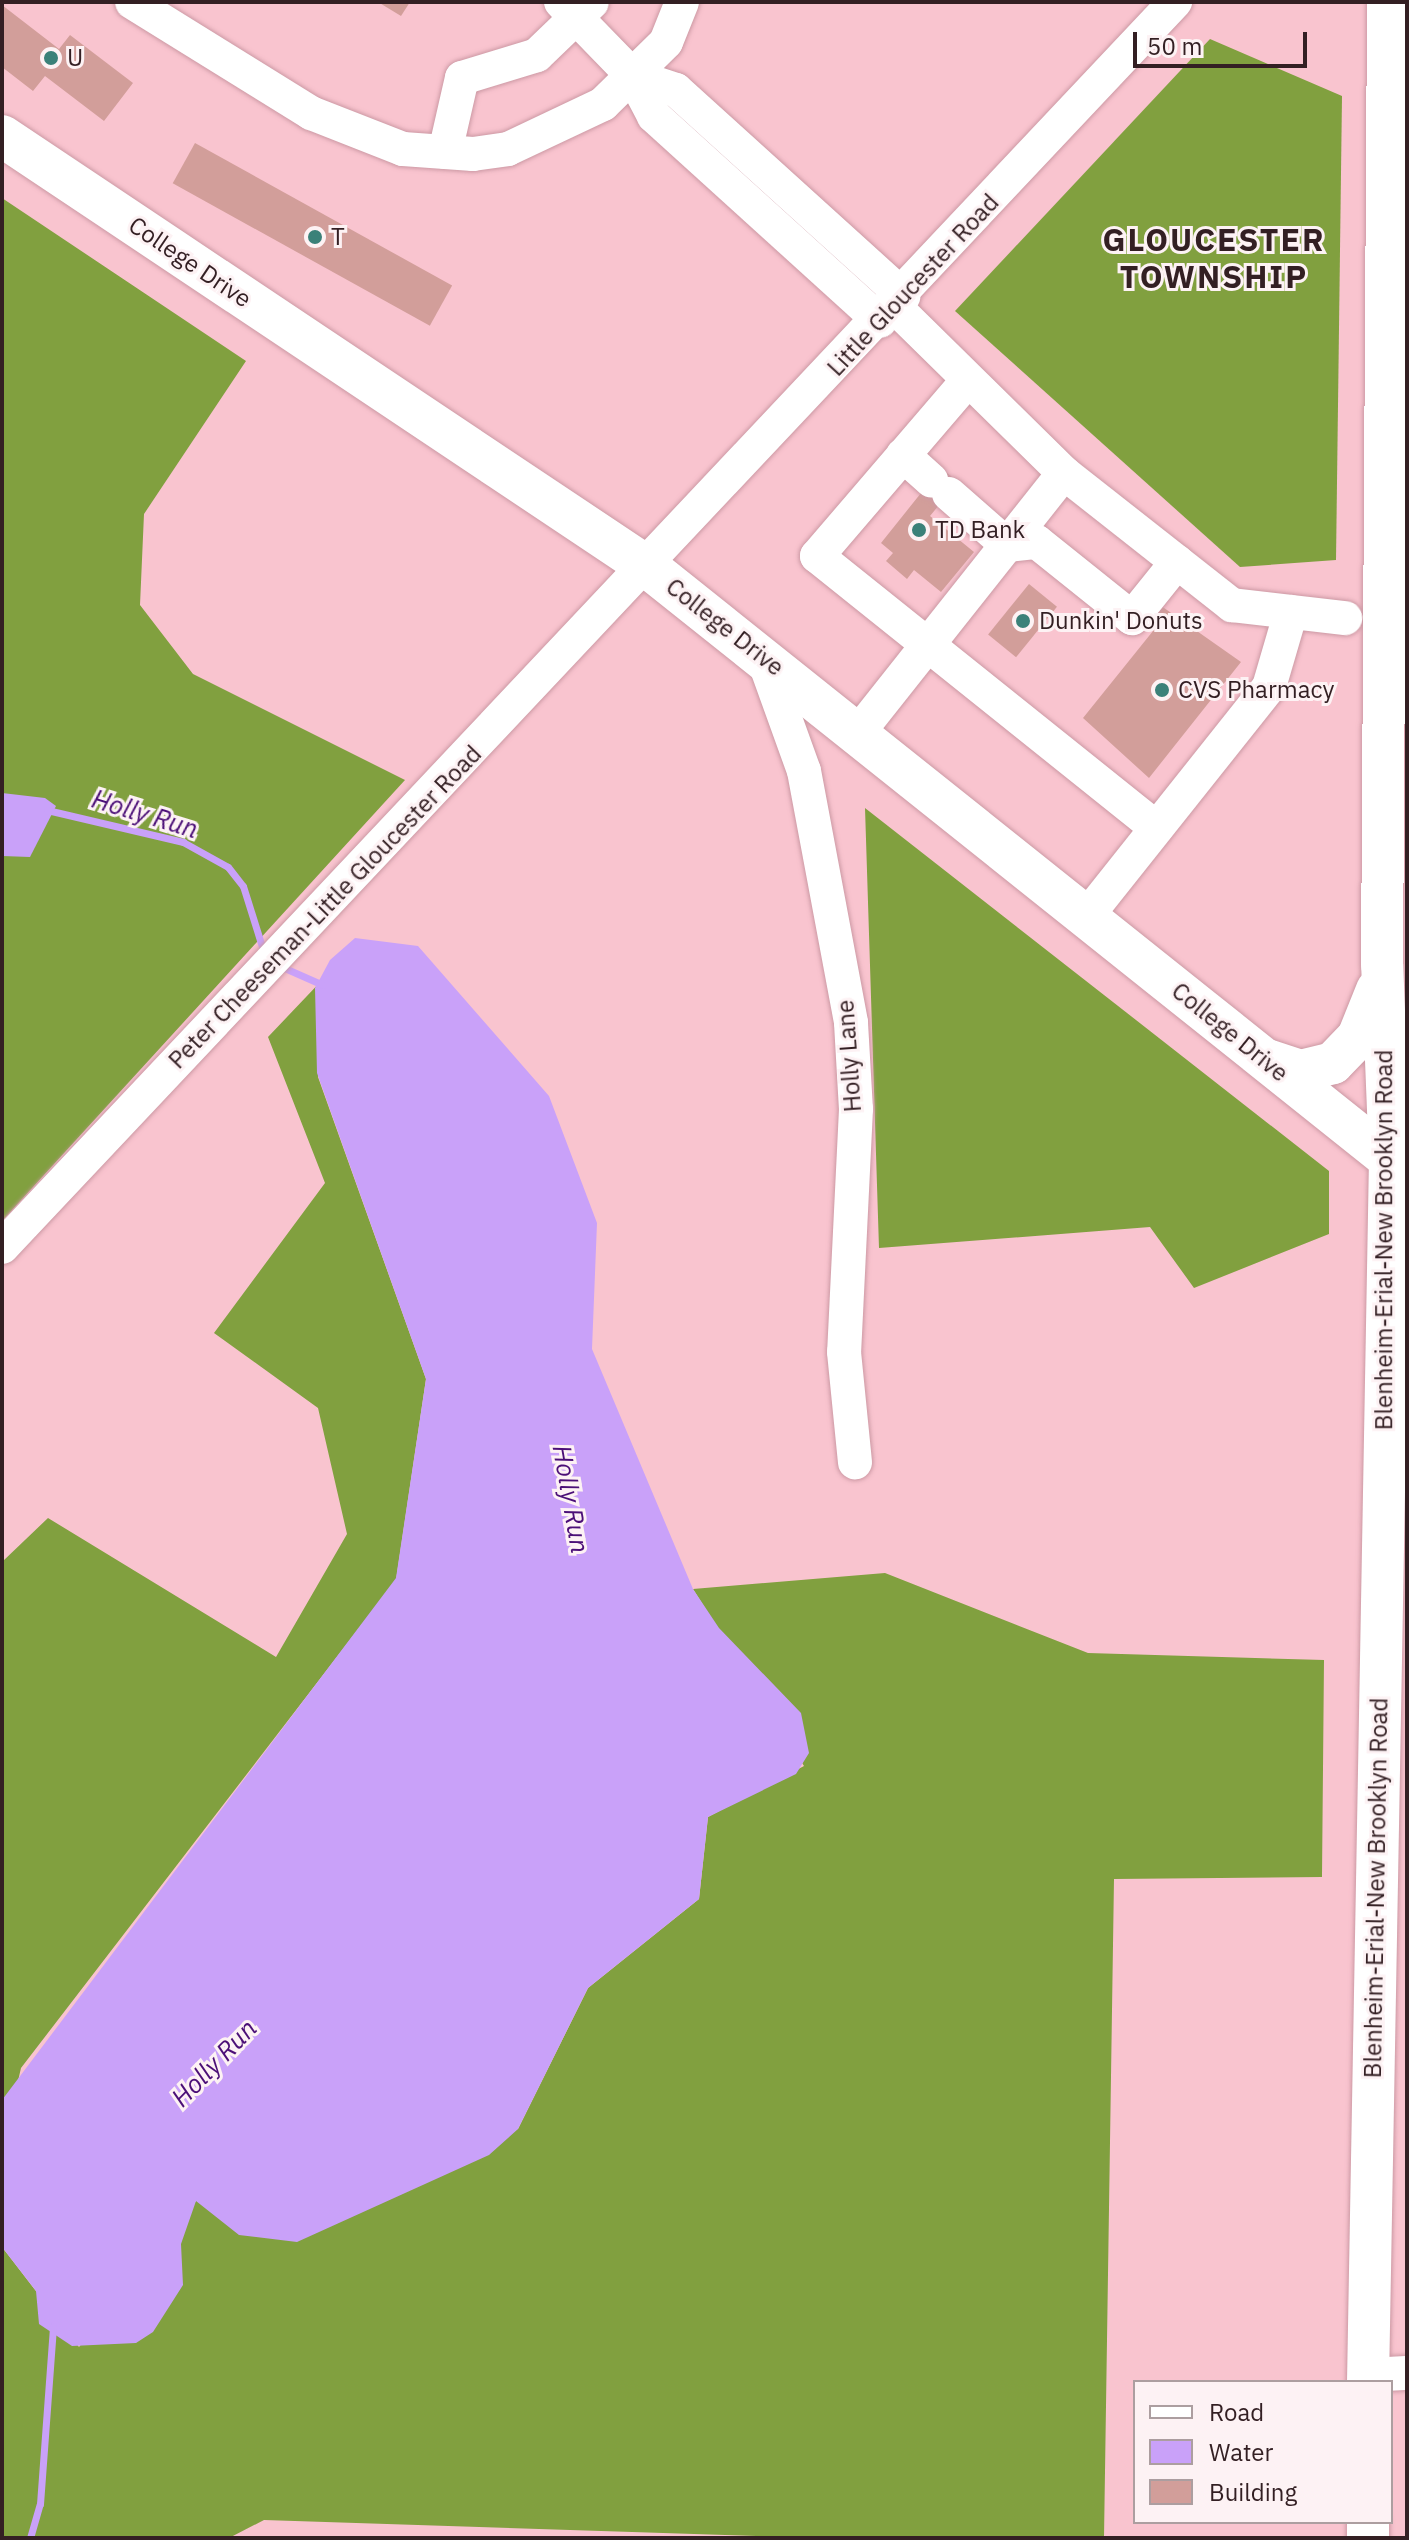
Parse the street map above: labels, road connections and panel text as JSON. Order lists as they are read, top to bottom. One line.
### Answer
{"streets":{"main road":["College Drive","Blenheim-Erial-New Brooklyn Road"],"street":["Little Gloucester Road","Peter Cheeseman-Little Gloucester Road","Holly Lane"]},"crossings":[["College Drive","Little Gloucester Road"],["College Drive","Peter Cheeseman-Little Gloucester Road"],["College Drive","Holly Lane"],["College Drive","Blenheim-Erial-New Brooklyn Road"],["Little Gloucester Road","Peter Cheeseman-Little Gloucester Road"]],"districts":["GLOUCESTER TOWNSHIP"],"water":["Holly Run"],"places":["U","T","TD Bank","Dunkin' Donuts","CVS Pharmacy"],"legend":["Road","Water","Building"],"scale_bar":"50 m"}
